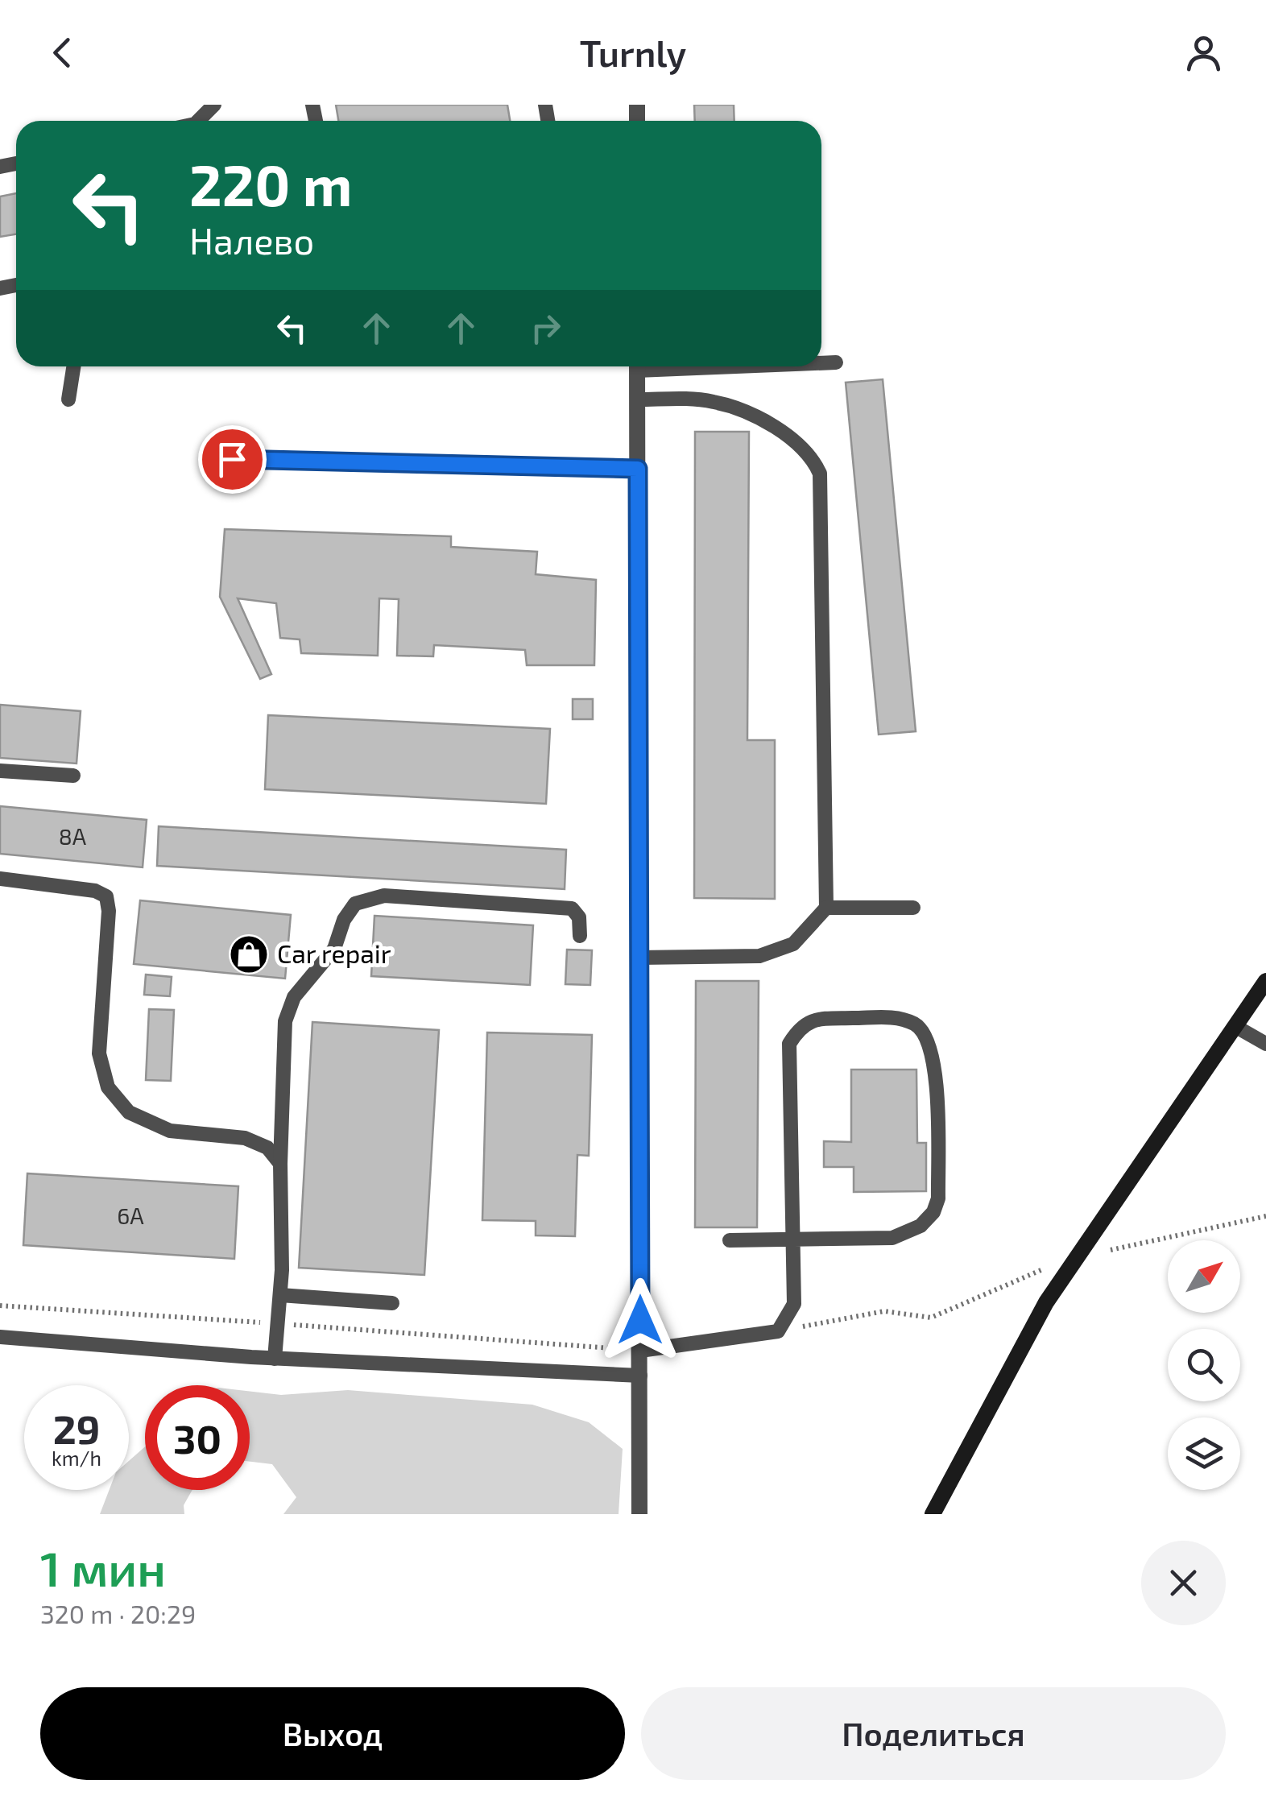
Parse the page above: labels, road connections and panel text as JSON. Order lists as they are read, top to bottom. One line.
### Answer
{"places":{"shop":["Car repair"]},"house_numbers":["8А","6А"],"north":"top right","page":{"header":"Turnly","turn":["220 m","Налево"],"speed":"29 km/h","limit":"30","heading":["1 мин","320 m · 20:29"],"buttons":["Выход","Поделиться"]}}
